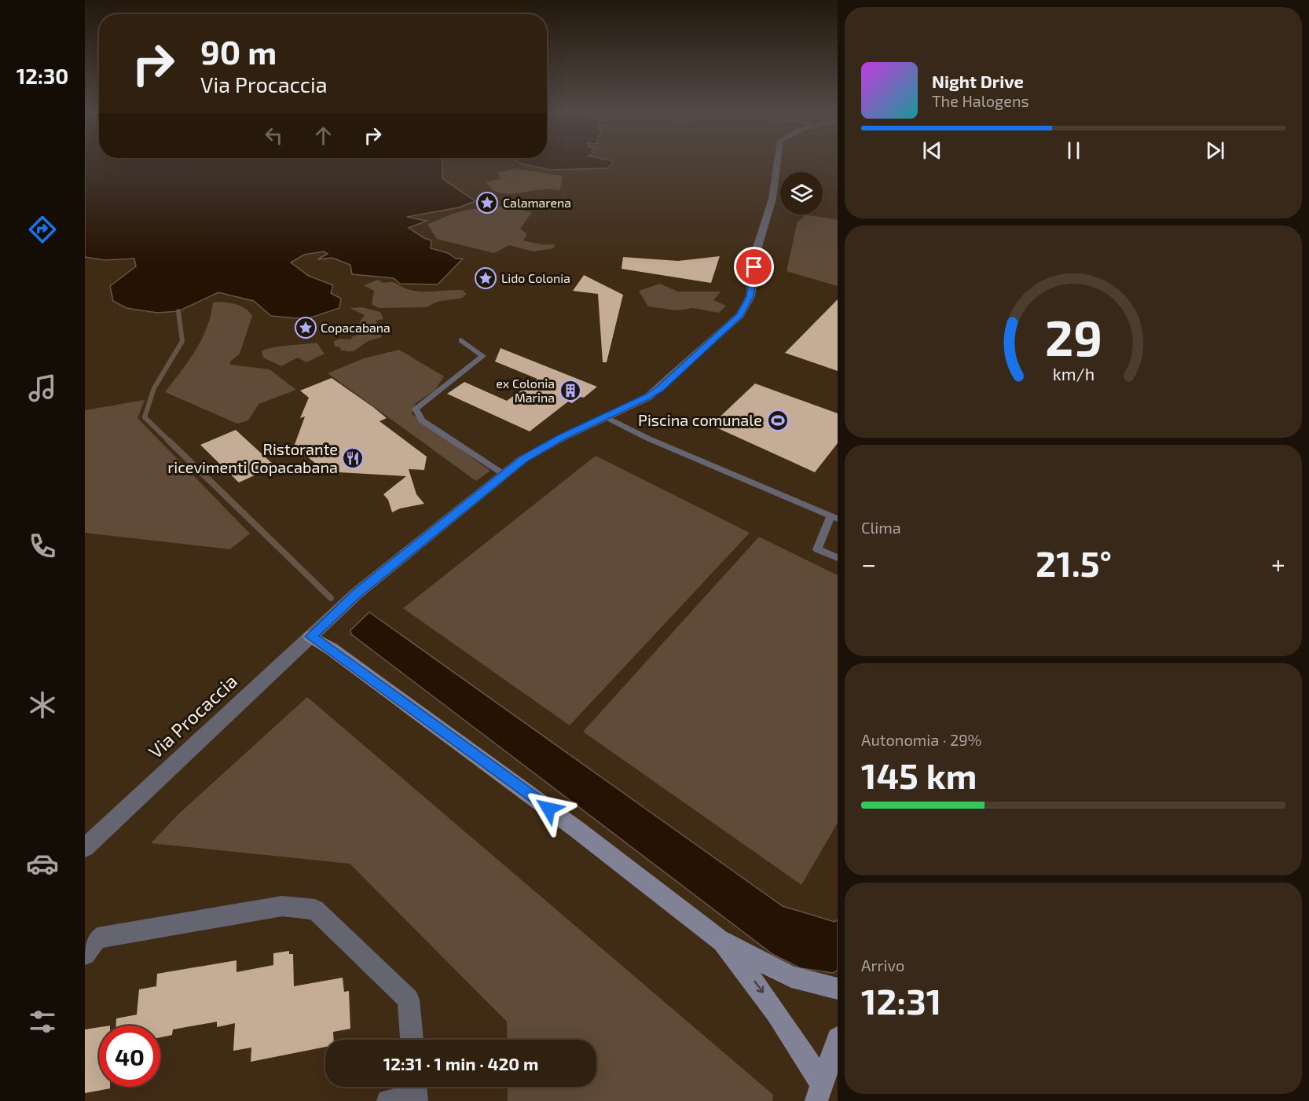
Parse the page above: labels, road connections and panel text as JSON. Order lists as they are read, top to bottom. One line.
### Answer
{"streets":{"street":["Via Procaccia"]},"places":{"place":["Calamarena","Lido Colonia","Copacabana"],"building":["ex Colonia Marina"],"sports":["Piscina comunale"],"restaurant":["Ristorante ricevimenti Copacabana"]},"page":{"tabs":"12:30","turn":["90 m","Via Procaccia"],"song":["Night Drive","The Halogens"],"tile":["Clima",["Autonomia · 29%","145 km"],["Arrivo","12:31"]],"heat":["−","21.5°","+"],"limit":"40","trip":"12:31 · 1 min · 420 m","gauge":["29","km/h"]}}
